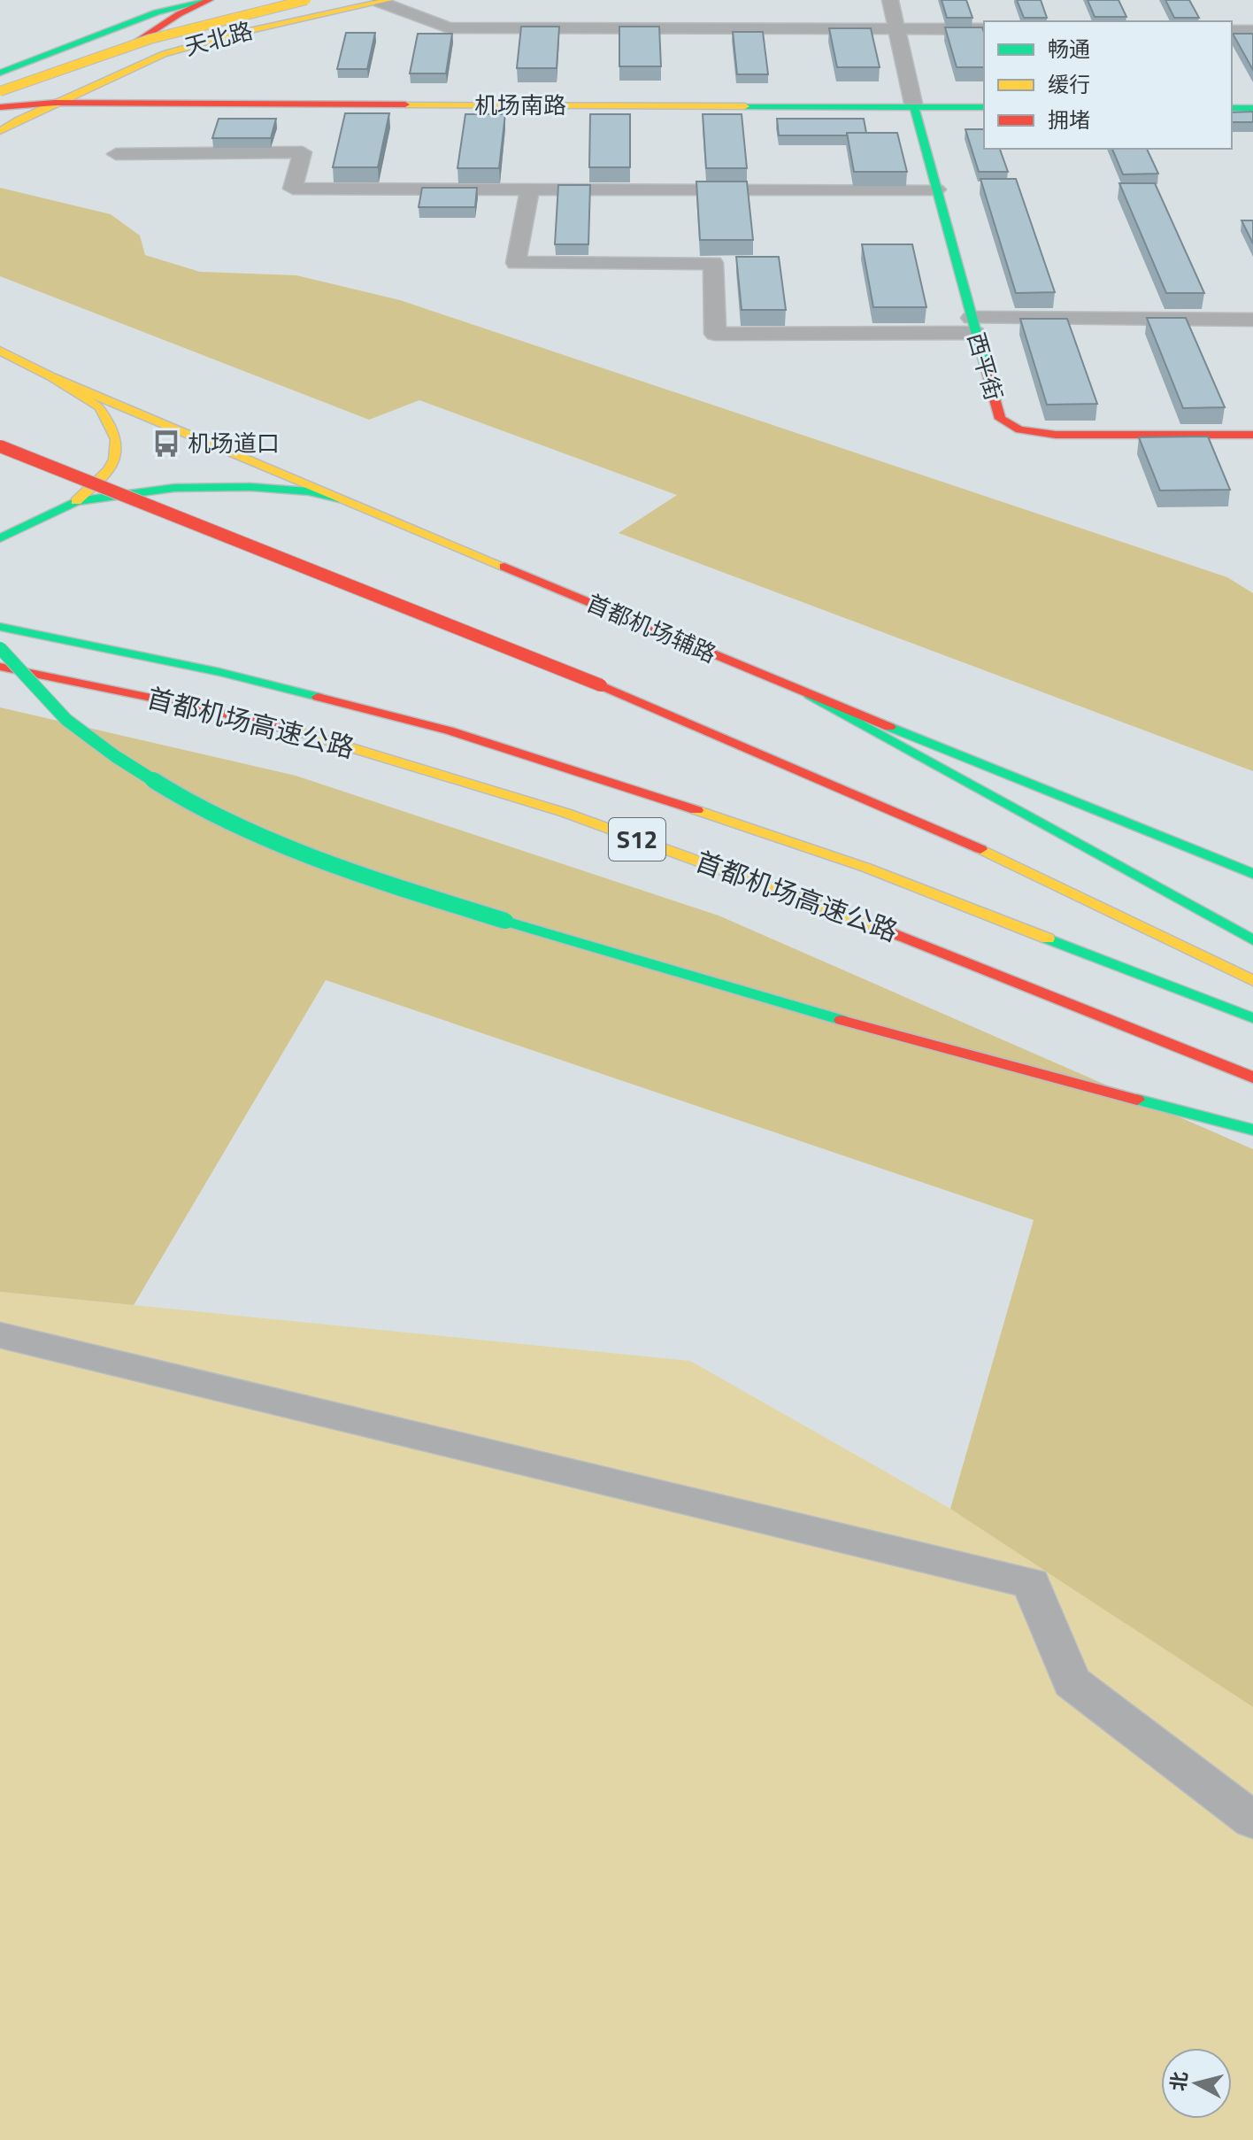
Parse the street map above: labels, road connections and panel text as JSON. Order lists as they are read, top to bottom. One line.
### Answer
{"streets":{"main road":["天北路","机场南路","西平街","首都机场辅路","首都机场高速公路","S12"]},"crossings":[["天北路","机场南路"],["机场南路","西平街"]],"places":{"bus stop":["机场道口"]},"legend":["畅通","缓行","拥堵"],"north":"left"}
